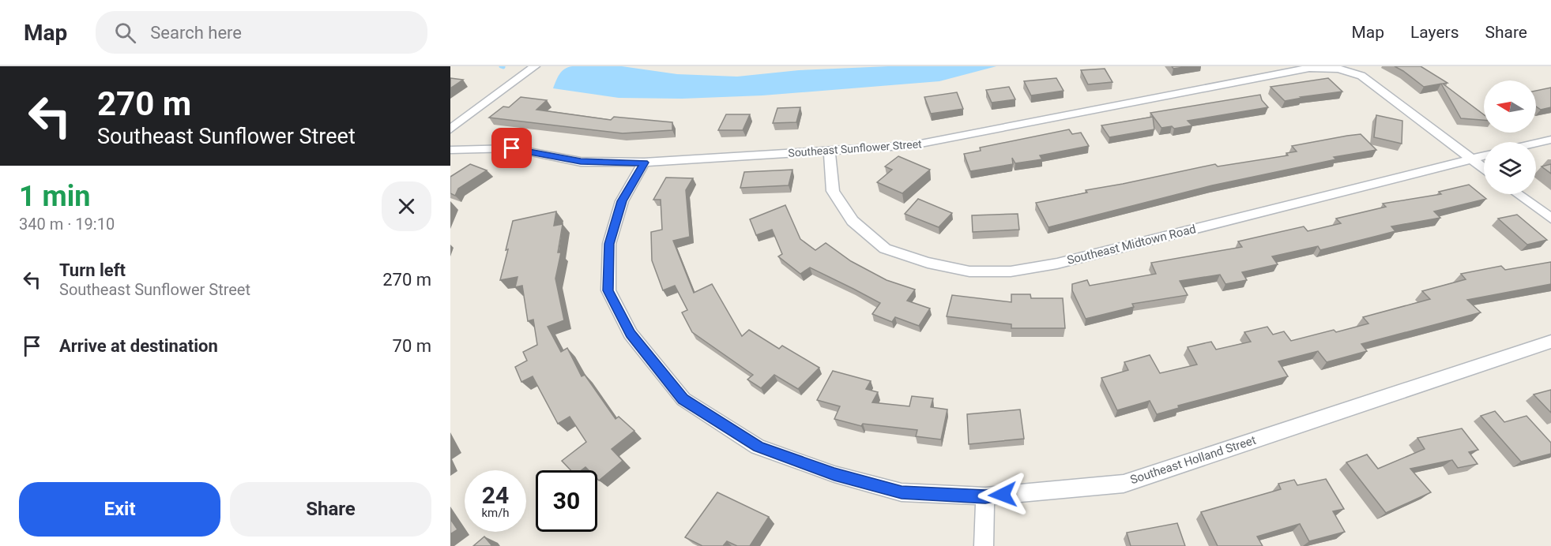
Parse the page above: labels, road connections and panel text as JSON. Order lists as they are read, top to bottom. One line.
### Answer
{"streets":{"street":["Southeast Sunflower Street","Southeast Midtown Road","Southeast Holland Street"]},"crossings":[["Southeast Sunflower Street","Southeast Midtown Road"],["Southeast Sunflower Street","Southeast Holland Street"]],"north":"left","page":{"header":"Map","search":"Search here","nav":["Map","Layers","Share"],"turn":["270 m","Southeast Sunflower Street"],"heading":["1 min","340 m · 19:10"],"list":[{"name":"Turn left","note":"Southeast Sunflower Street","value":"270 m"},{"name":"Arrive at destination","value":"70 m"}],"speed":"24 km/h","limit":"30","buttons":["Exit","Share"]}}
